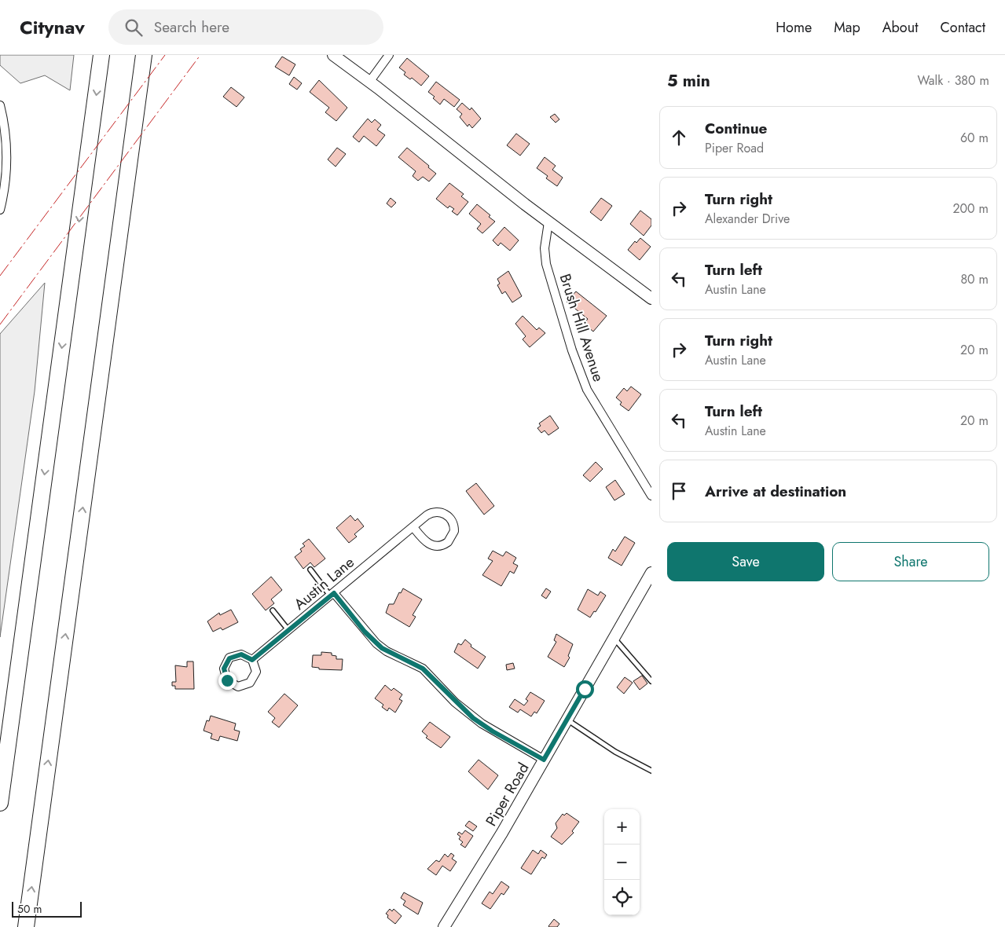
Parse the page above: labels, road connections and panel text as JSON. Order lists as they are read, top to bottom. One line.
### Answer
{"streets":{"street":["Brush Hill Avenue","Austin Lane","Piper Road"]},"scale_bar":"50 m","page":{"header":"Citynav","search":"Search here","nav":["Home","Map","About","Contact"],"heading":["5 min","Walk · 380 m"],"list":[["Continue","Piper Road","60 m"],["Turn right","Alexander Drive","200 m"],["Turn left","Austin Lane","80 m"],["Turn right","Austin Lane","20 m"],["Turn left","Austin Lane","20 m"],"Arrive at destination"],"buttons":["Save","Share"],"map_buttons":["+","−"],"scale":"50 m"}}
